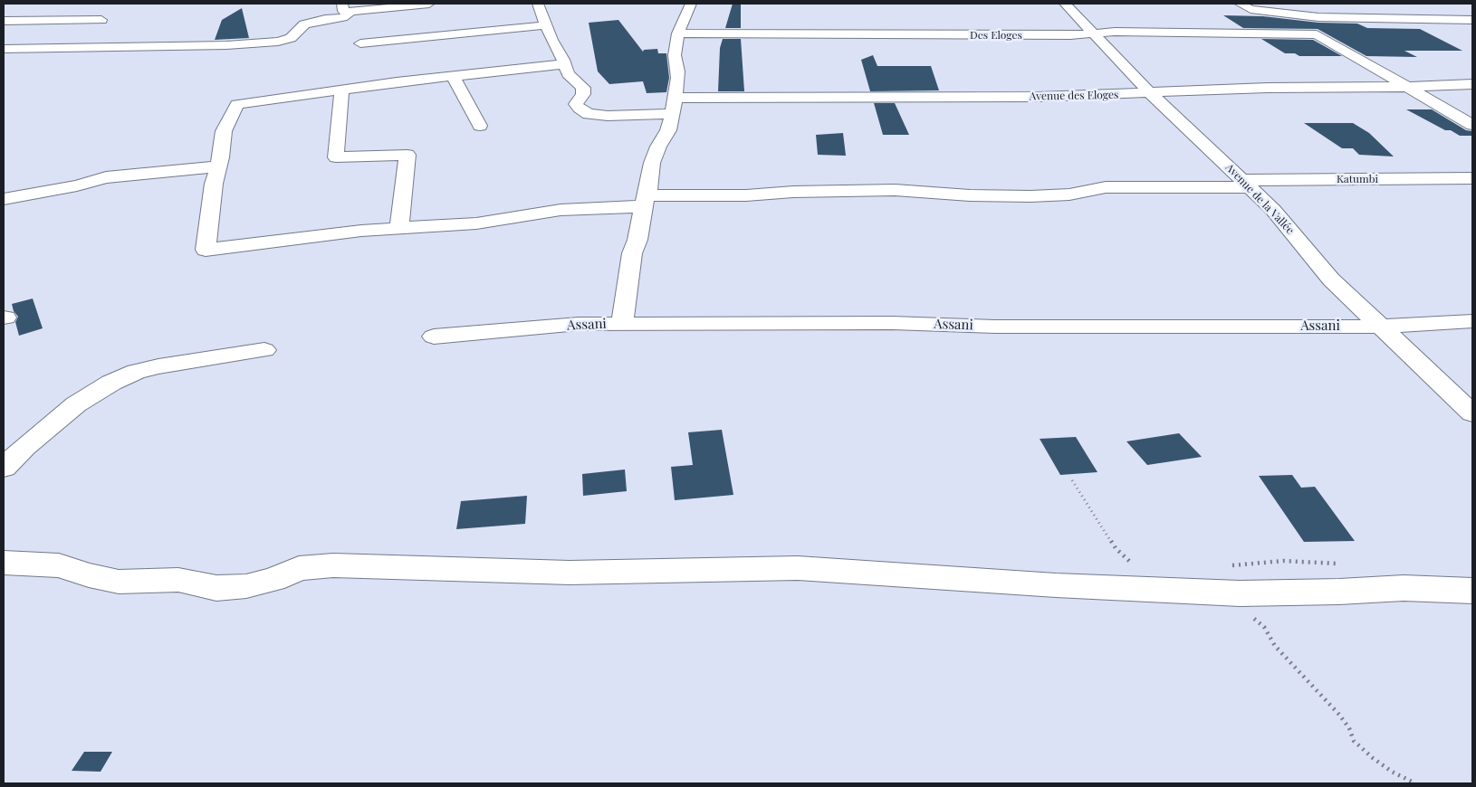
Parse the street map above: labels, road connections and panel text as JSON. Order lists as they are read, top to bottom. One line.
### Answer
{"streets":{"street":["Des Eloges","Avenue des Eloges","Katumbi","Avenue de la Vallée","Assani"]},"crossings":[["Des Eloges","Avenue des Eloges"],["Des Eloges","Avenue de la Vallée"],["Avenue des Eloges","Avenue de la Vallée"],["Katumbi","Avenue de la Vallée"],["Avenue de la Vallée","Assani"]]}
